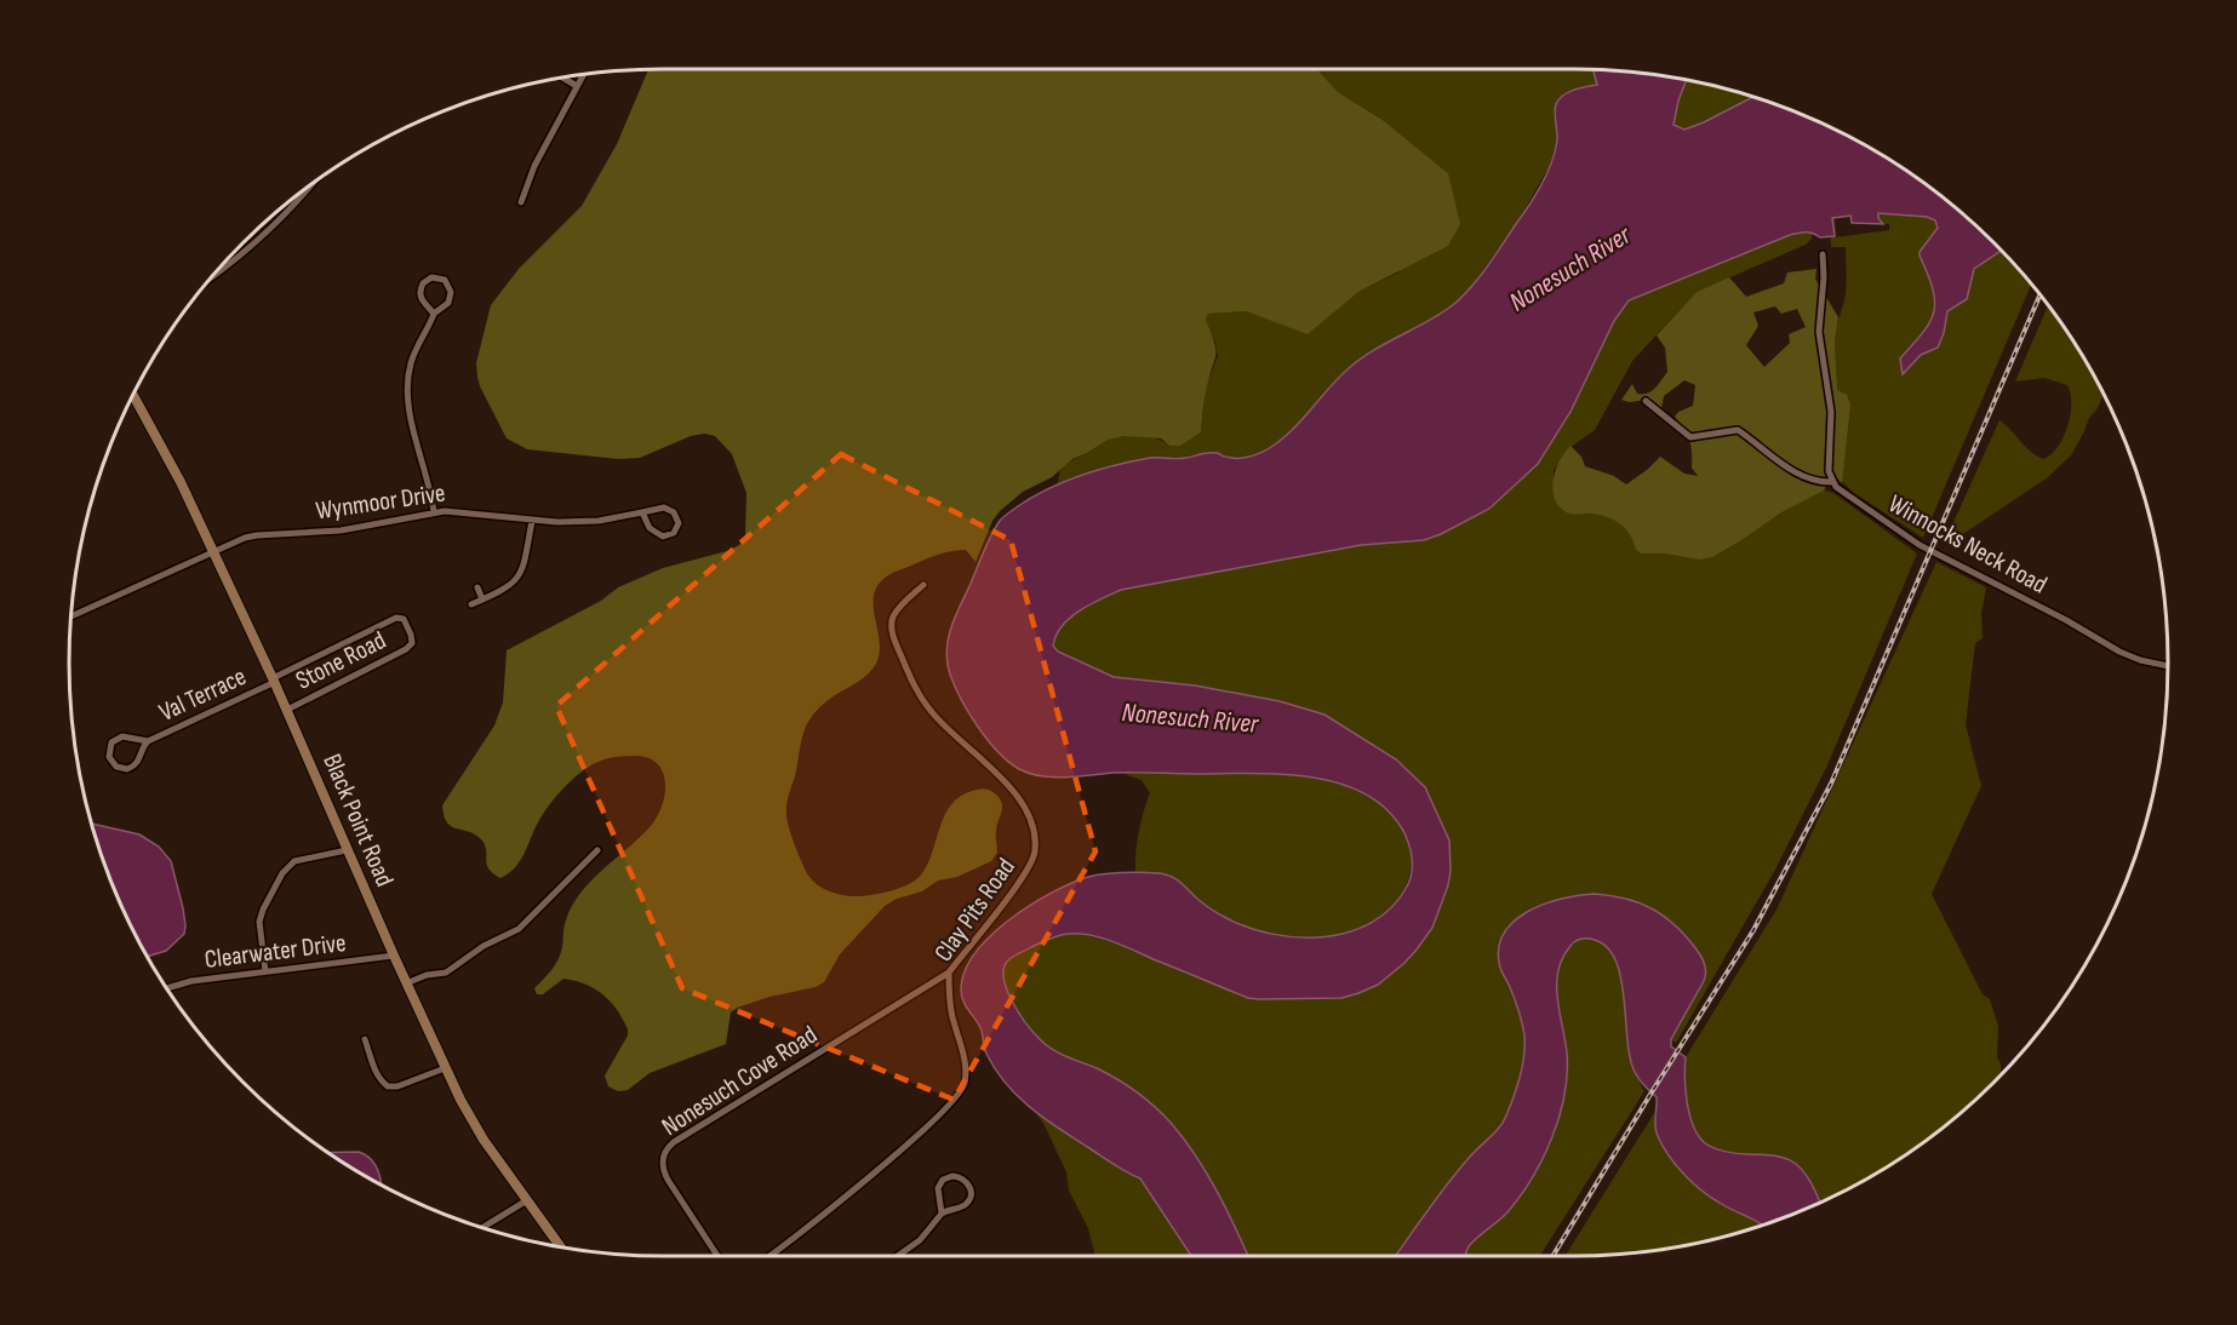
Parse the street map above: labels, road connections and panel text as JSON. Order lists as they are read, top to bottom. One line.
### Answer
{"streets":{"main road":["Black Point Road"],"street":["Wynmoor Drive","Winnocks Neck Road","Stone Road","Val Terrace","Clay Pits Road","Clearwater Drive","Nonesuch Cove Road"]},"crossings":[["Wynmoor Drive","Black Point Road"],["Stone Road","Val Terrace"],["Stone Road","Black Point Road"],["Val Terrace","Black Point Road"],["Black Point Road","Clearwater Drive"],["Clay Pits Road","Nonesuch Cove Road"]],"water":["Nonesuch River"]}
